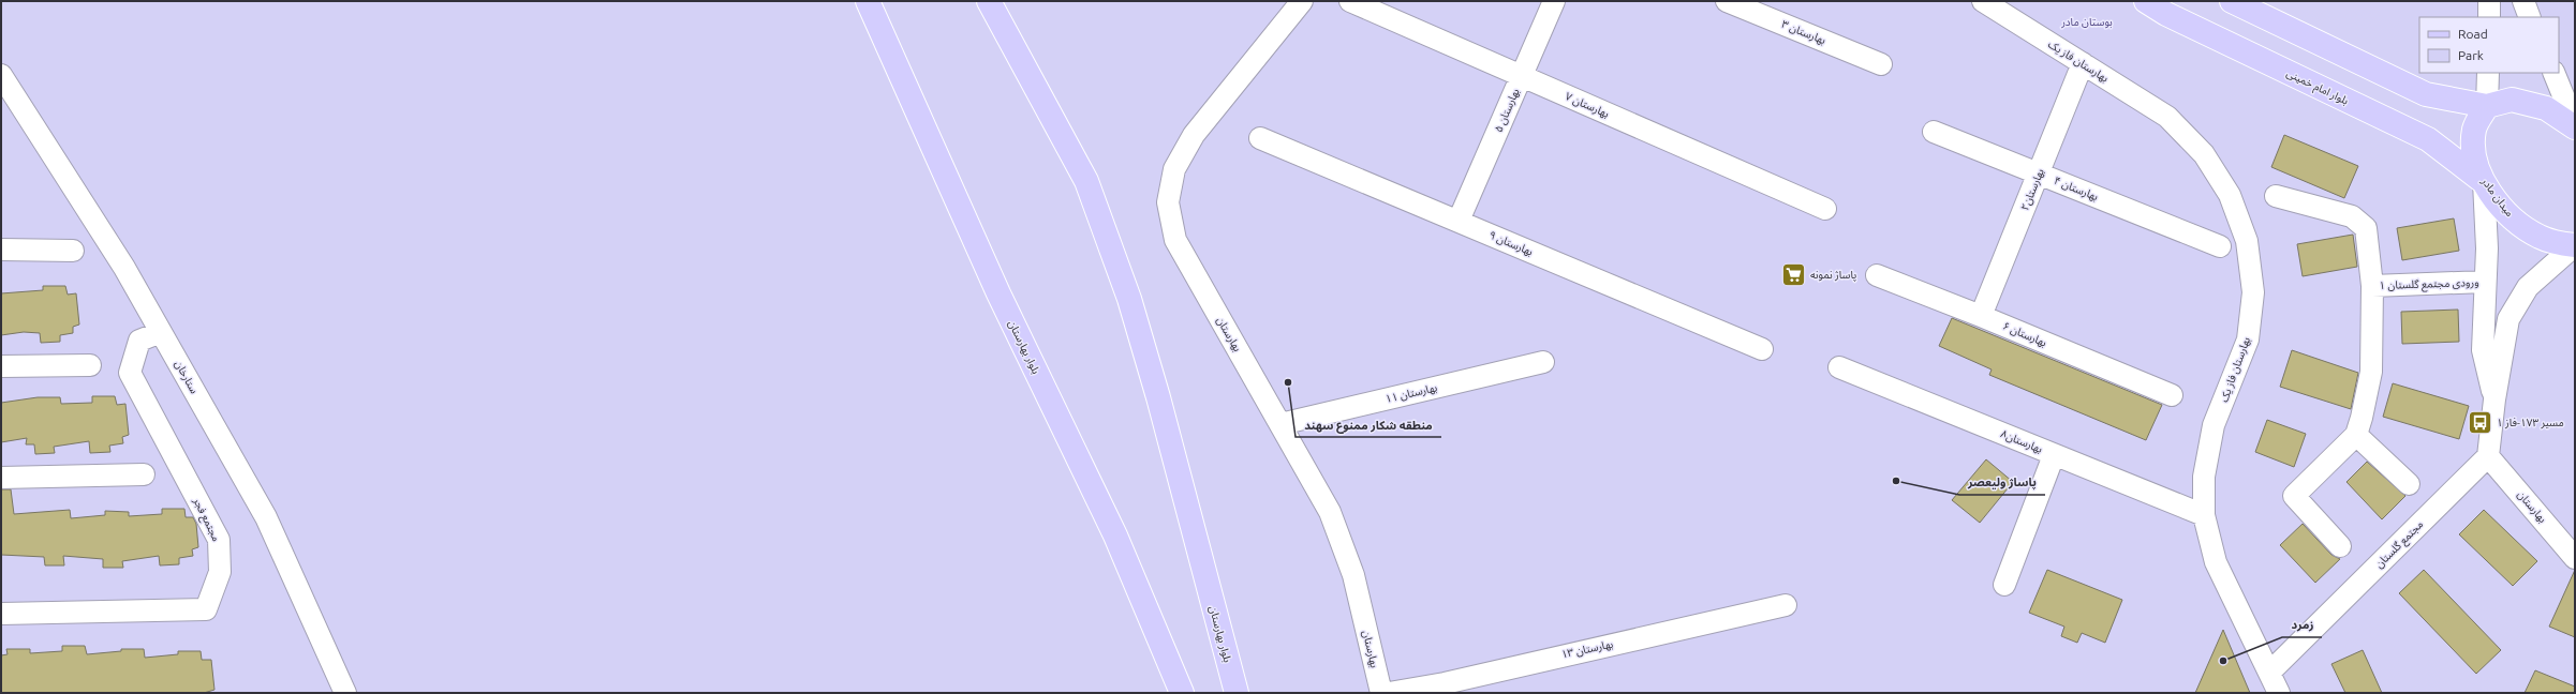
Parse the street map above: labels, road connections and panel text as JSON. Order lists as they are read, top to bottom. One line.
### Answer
{"streets":{"main road":["بلوار امام خمینی","میدان مادر","بلوار بهارستان"],"street":["بهارستان ۳","بهارستان فاز یک","بهارستان ۷","بهارستان ۵","بهارستان ۴","بهارستان۲","بهارستان ۹","ورودی مجتمع گلستان ۱","بهارستان","بهارستان ۶","ستارخان","بهارستان ۱۱","بهارستان۸","مجتمع فجر","مجتمع گلستان","بهارستان ۱۳"]},"crossings":[["بهارستان فاز یک","بهارستان۲"],["بهارستان فاز یک","بهارستان۸"],["بهارستان فاز یک","مجتمع گلستان"],["بلوار امام خمینی","میدان مادر"],["بهارستان ۷","بهارستان ۵"],["بهارستان ۵","بهارستان ۹"],["بهارستان ۴","بهارستان۲"],["بهارستان۲","بهارستان ۶"],["بهارستان","بهارستان ۱۱"],["بهارستان","مجتمع گلستان"],["ستارخان","مجتمع فجر"]],"parks":["بوستان مادر"],"places":{"supermarket":["پاساژ نمونه"],"other":["منطقه شکار ممنوع سهند","پاساژ ولیعصر","زمرد"],"bus stop":["مسیر ۱۷۳-فاز ۱"]},"legend":["Road","Park"]}
